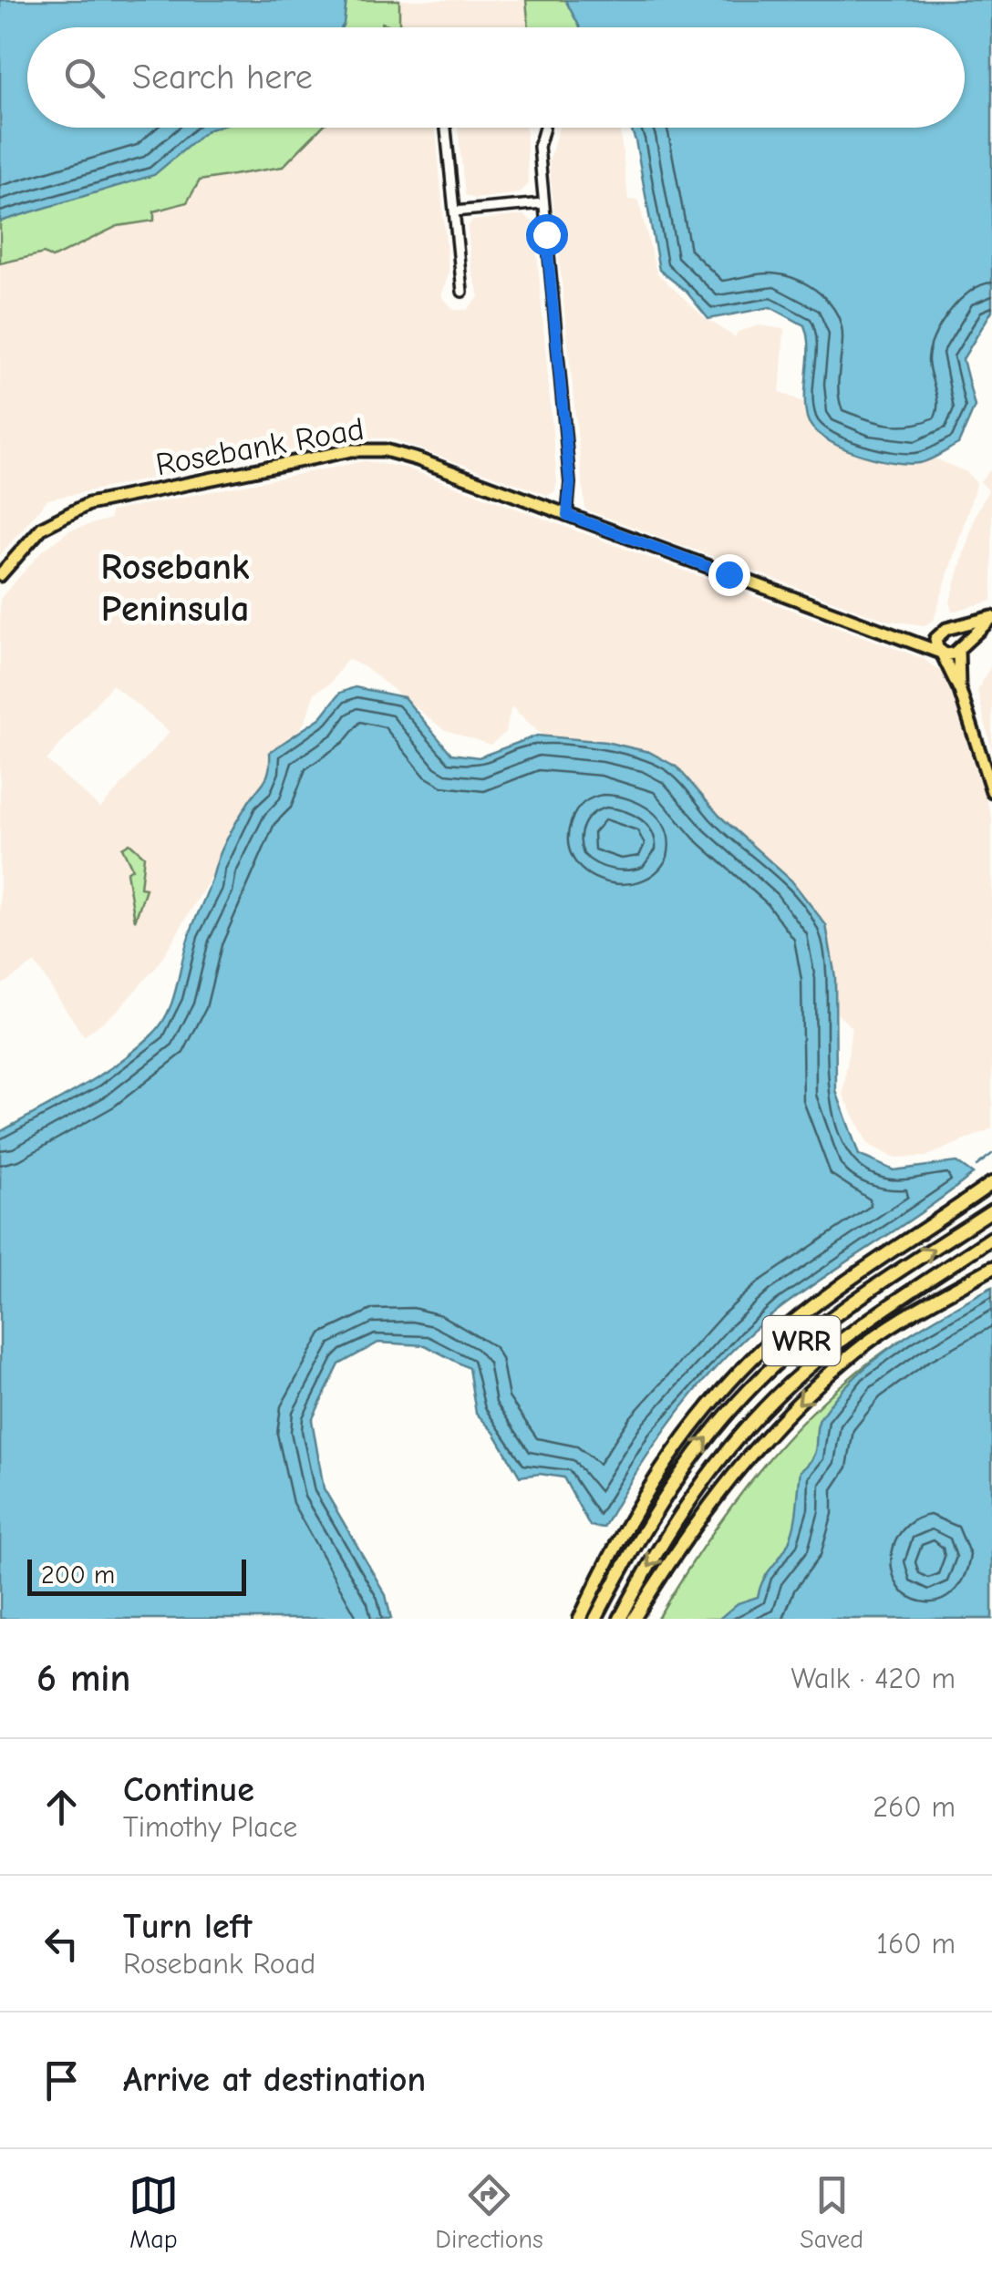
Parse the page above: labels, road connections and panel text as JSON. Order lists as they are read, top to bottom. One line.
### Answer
{"streets":{"highway":["WRR"],"main road":["Rosebank Road"]},"districts":["Rosebank Peninsula"],"scale_bar":"200 m","page":{"search":"Search here","scale":"200 m","heading":["6 min","Walk · 420 m"],"list":[["Continue","Timothy Place","260 m"],["Turn left","Rosebank Road","160 m"],"Arrive at destination"],"nav":["Map","Directions","Saved"]}}
